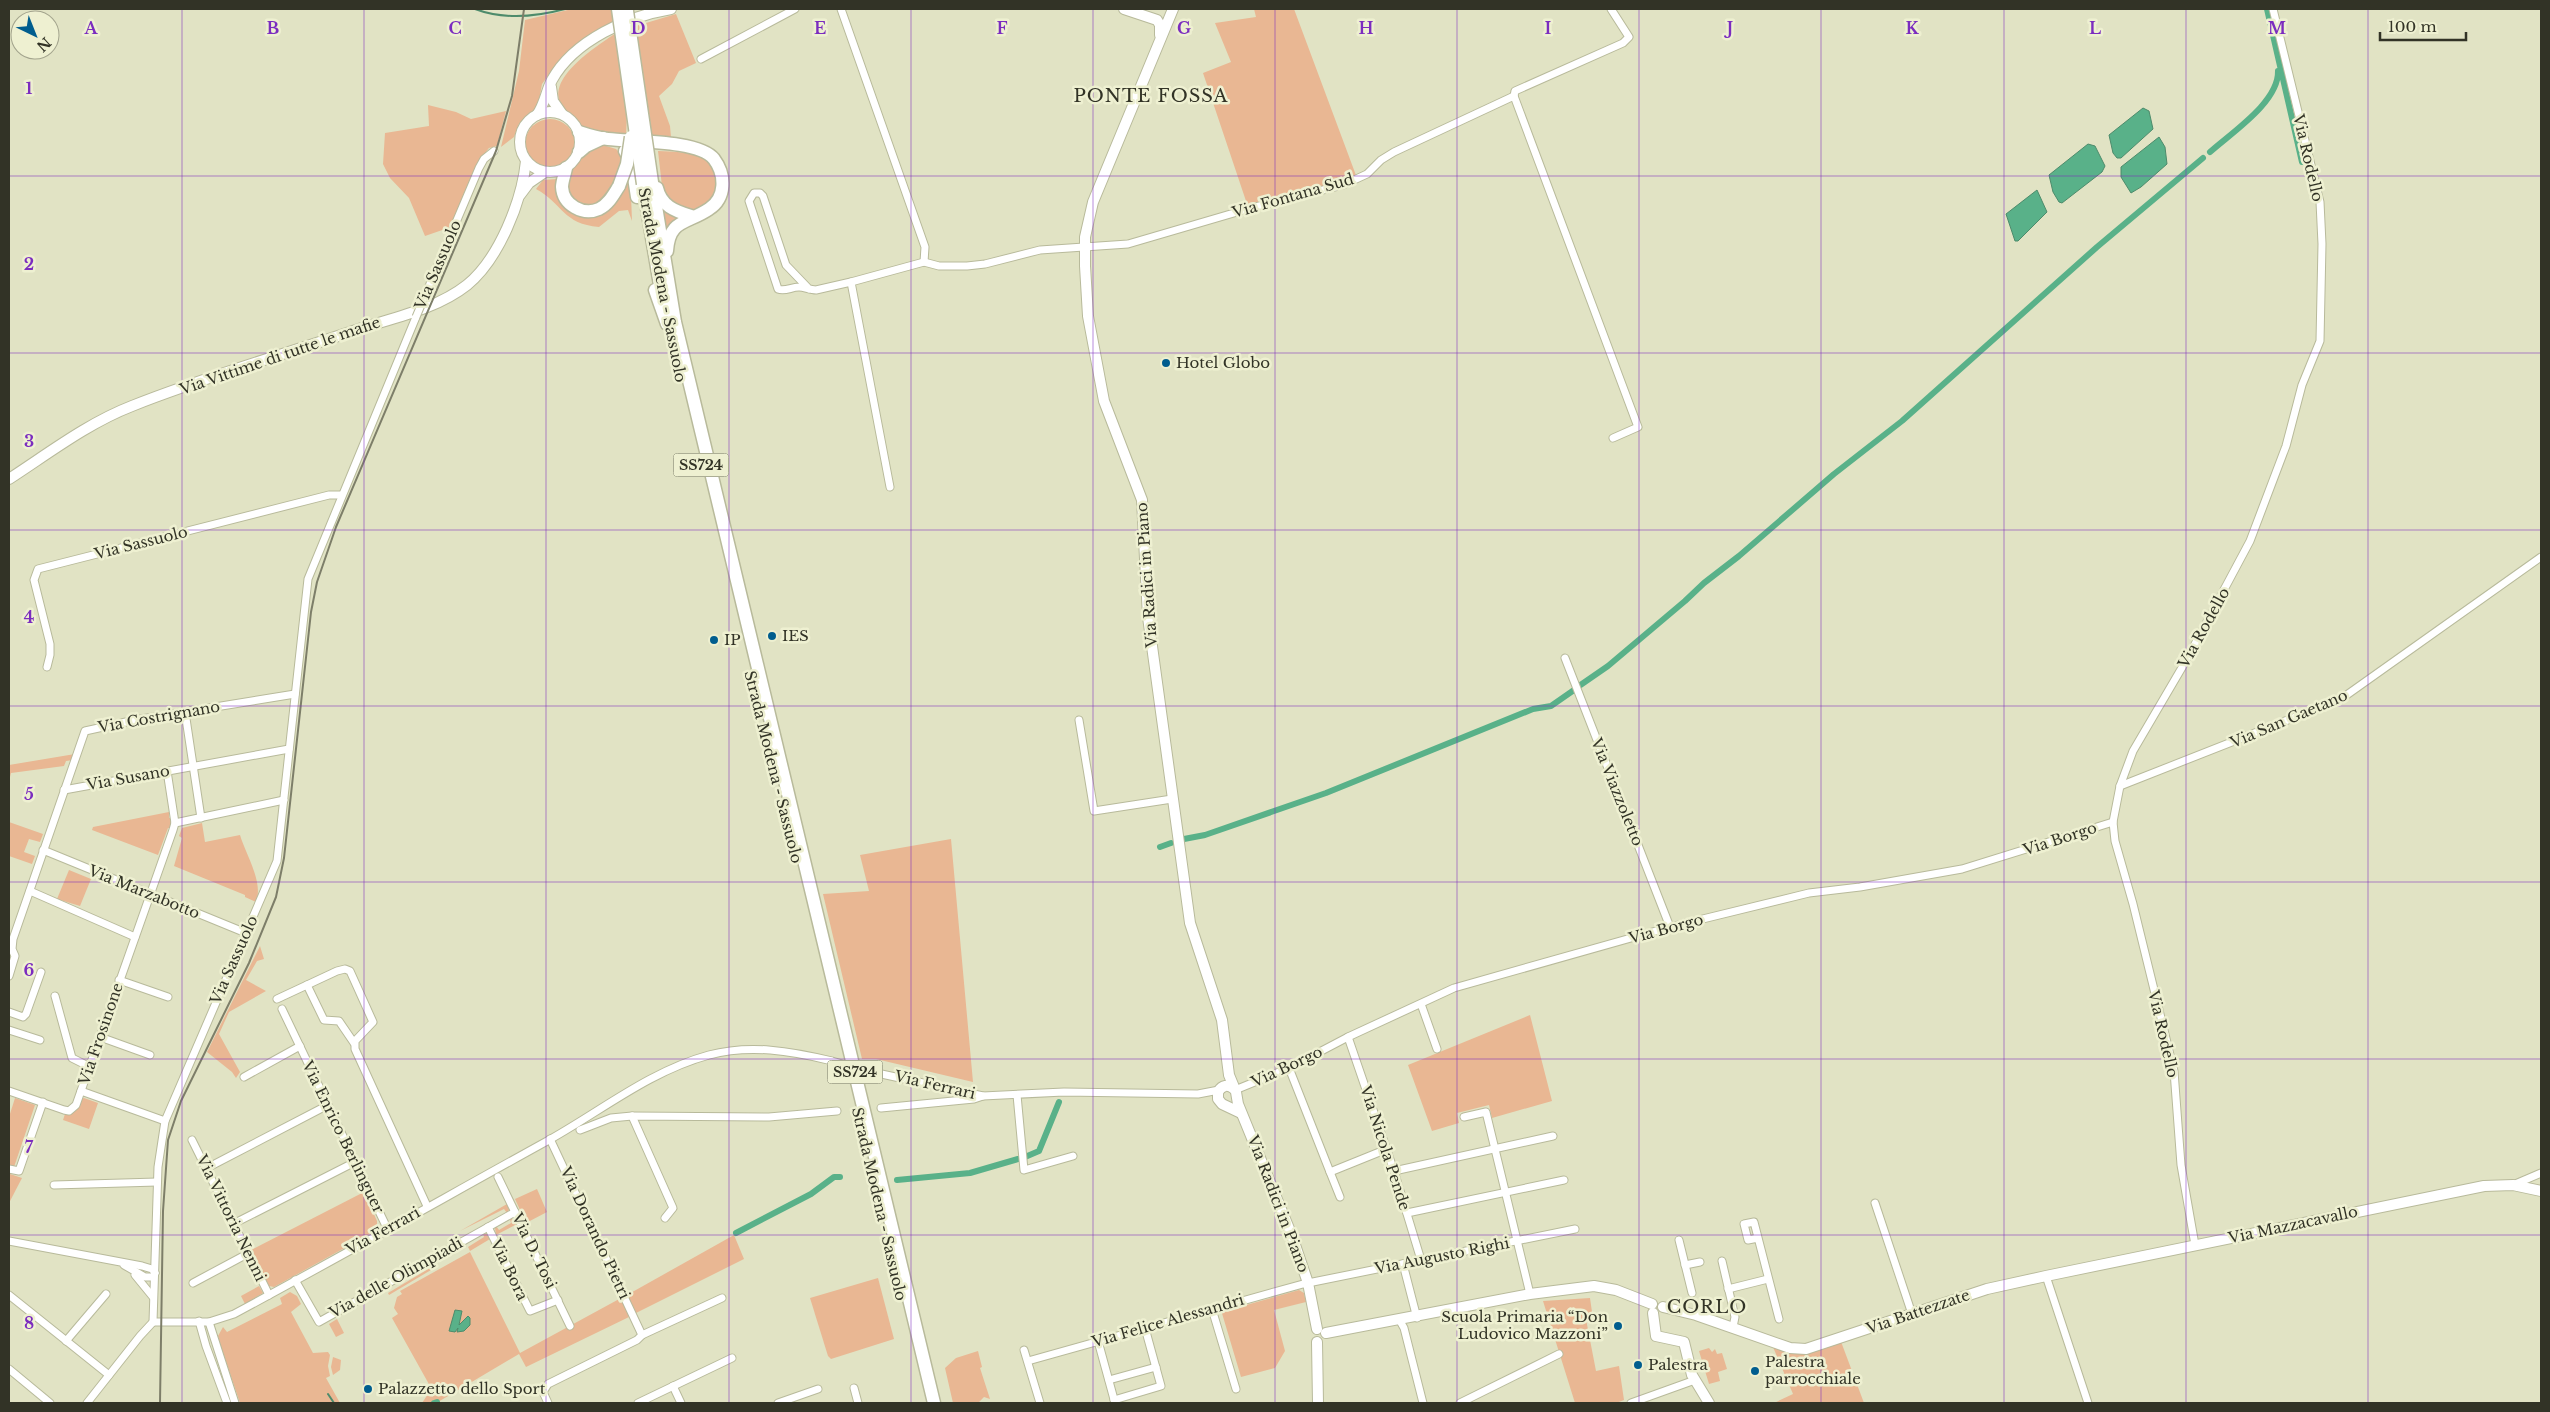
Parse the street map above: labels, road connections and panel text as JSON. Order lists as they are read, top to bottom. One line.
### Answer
{"streets":{"highway":["Strada Modena - Sassuolo","SS724"],"street":["Via Rodello","Via Fontana Sud","Via Sassuolo","Via Vittime di tutte le mafie","Via Radici in Piano","Via Costrignano","Via San Gaetano","Via Susano","Via Viazzoletto","Via Borgo","Via Marzabotto","Via Frosinone","Via Ferrari","Via Enrico Berlinguer","Via Nicola Pende","Via Vittoria Nenni","Via Mazzacavallo","Via Dorando Pietri","Via D. Tosi","Via Augusto Righi","Via Bora","Via delle Olimpiadi","Via Battezzate","Via Felice Alessandri"]},"crossings":[["Via Rodello","Via San Gaetano"],["Via Rodello","Via Borgo"],["Via Rodello","Via Mazzacavallo"],["Via Fontana Sud","Via Radici in Piano"],["Via Sassuolo","Via Costrignano"],["Via Sassuolo","Via Susano"],["Via Sassuolo","Via Marzabotto"],["Via Sassuolo","Via Ferrari"],["Via Radici in Piano","Via Borgo"],["Via Radici in Piano","Via Ferrari"],["Via Radici in Piano","Via Augusto Righi"],["Via Radici in Piano","Via Felice Alessandri"],["Via Costrignano","Via Susano"],["Via Viazzoletto","Via Borgo"],["Via Borgo","Via Ferrari"],["Via Borgo","Via Nicola Pende"],["Via Marzabotto","Via Frosinone"],["Via Ferrari","Via Enrico Berlinguer"],["Via Ferrari","Via Vittoria Nenni"],["Via Ferrari","Via Dorando Pietri"],["Via Ferrari","Via delle Olimpiadi"],["Via Nicola Pende","Via Augusto Righi"],["Via Mazzacavallo","Via Battezzate"],["Via D. Tosi","Via Bora"],["Via D. Tosi","Via delle Olimpiadi"],["Via Augusto Righi","Via Felice Alessandri"],["Via Bora","Via delle Olimpiadi"]],"districts":["PONTE FOSSA","CORLO"],"places":["Hotel Globo","IES","IP","Scuola Primaria “Don Ludovico Mazzoni”","Palestra","Palestra parrocchiale","Palazzetto dello Sport"],"scale_bar":"100 m","north":"bottom right","grid":{"columns":["A","B","C","D","E","F","G","H","I","J","K","L","M"],"rows":["1","2","3","4","5","6","7","8"]}}
